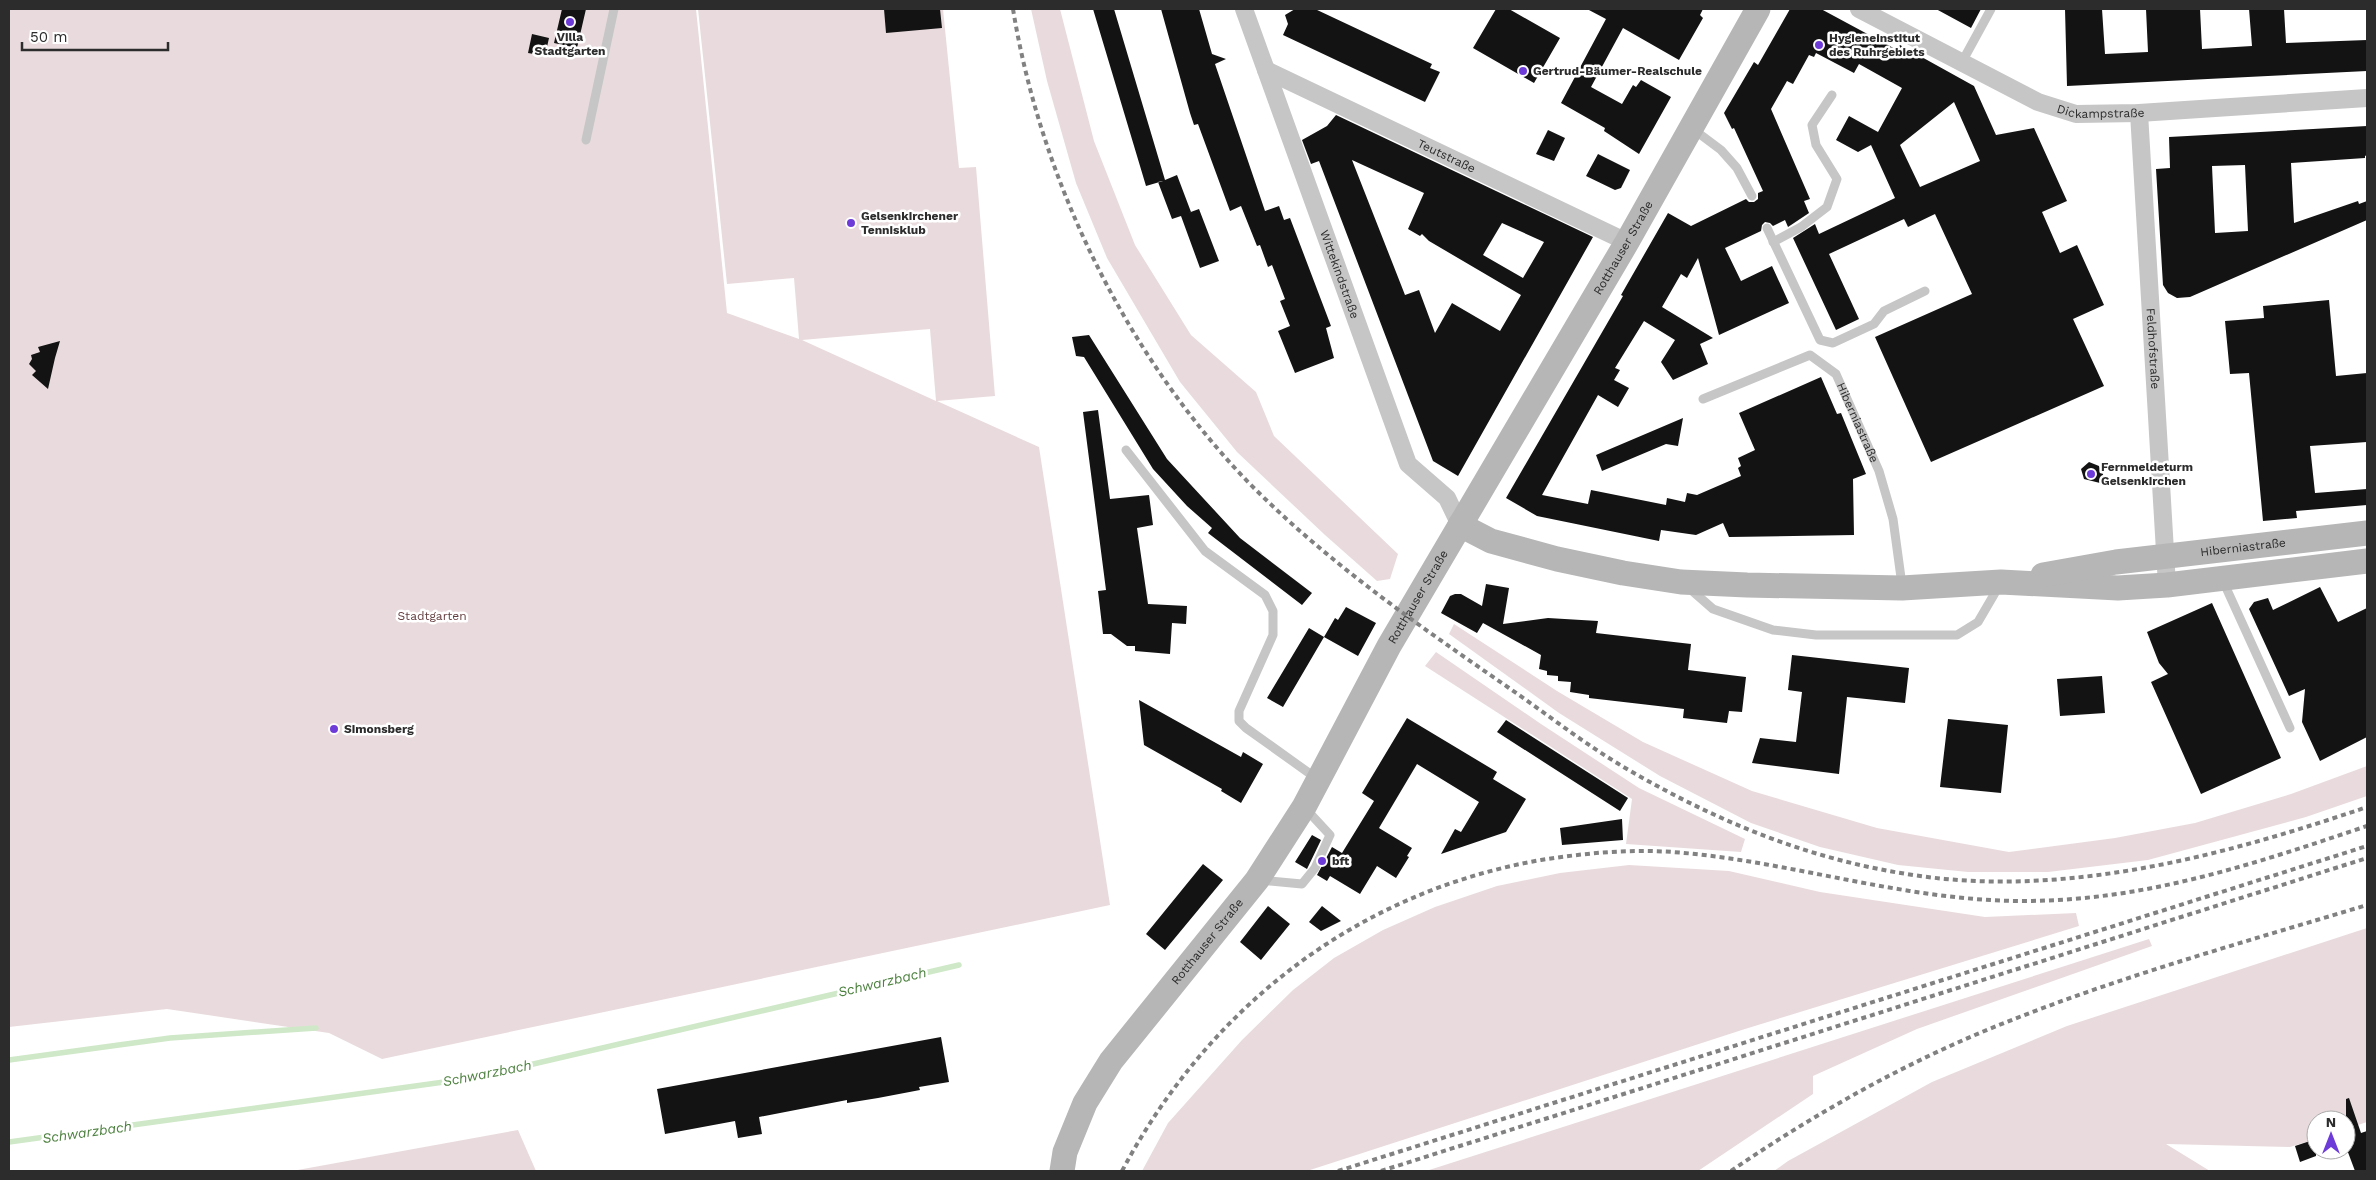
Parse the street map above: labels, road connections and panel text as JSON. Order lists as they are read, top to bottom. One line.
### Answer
{"streets":{"main road":["Rotthauser Straße","Hiberniastraße"],"street":["Dickampstraße","Teutstraße","Wittekindstraße","Feldhofstraße"]},"crossings":[["Dickampstraße","Feldhofstraße"],["Teutstraße","Rotthauser Straße"],["Teutstraße","Wittekindstraße"],["Rotthauser Straße","Wittekindstraße"],["Rotthauser Straße","Hiberniastraße"],["Wittekindstraße","Hiberniastraße"],["Feldhofstraße","Hiberniastraße"]],"water":["Schwarzbach"],"parks":["Stadtgarten"],"places":["Villa Stadtgarten","Hygieneinstitut des Ruhrgebiets","Gertrud-Bäumer-Realschule","Gelsenkirchener Tennisklub","Fernmeldeturm Gelsenkirchen","Simonsberg","bft"],"scale_bar":"50 m","north":"top"}
